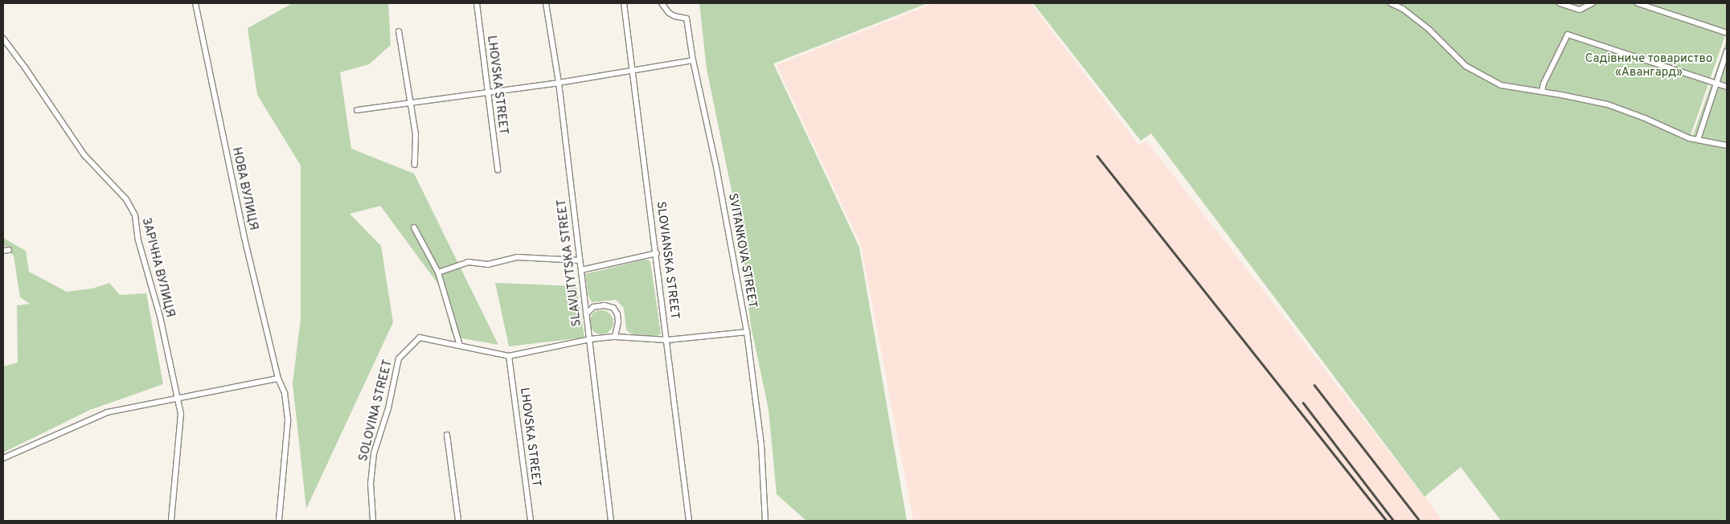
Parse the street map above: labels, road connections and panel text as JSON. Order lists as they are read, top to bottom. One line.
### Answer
{"streets":{"street":["LHOVSKA STREET","НОВА ВУЛИЦЯ","SVITANKOVA STREET","SLOVIANSKA STREET","SLAVUTYTSKA STREET","ЗАРІЧНА ВУЛИЦЯ","SOLOVINA STREET"]},"parks":["Садівниче товариство «Авангард»"]}
